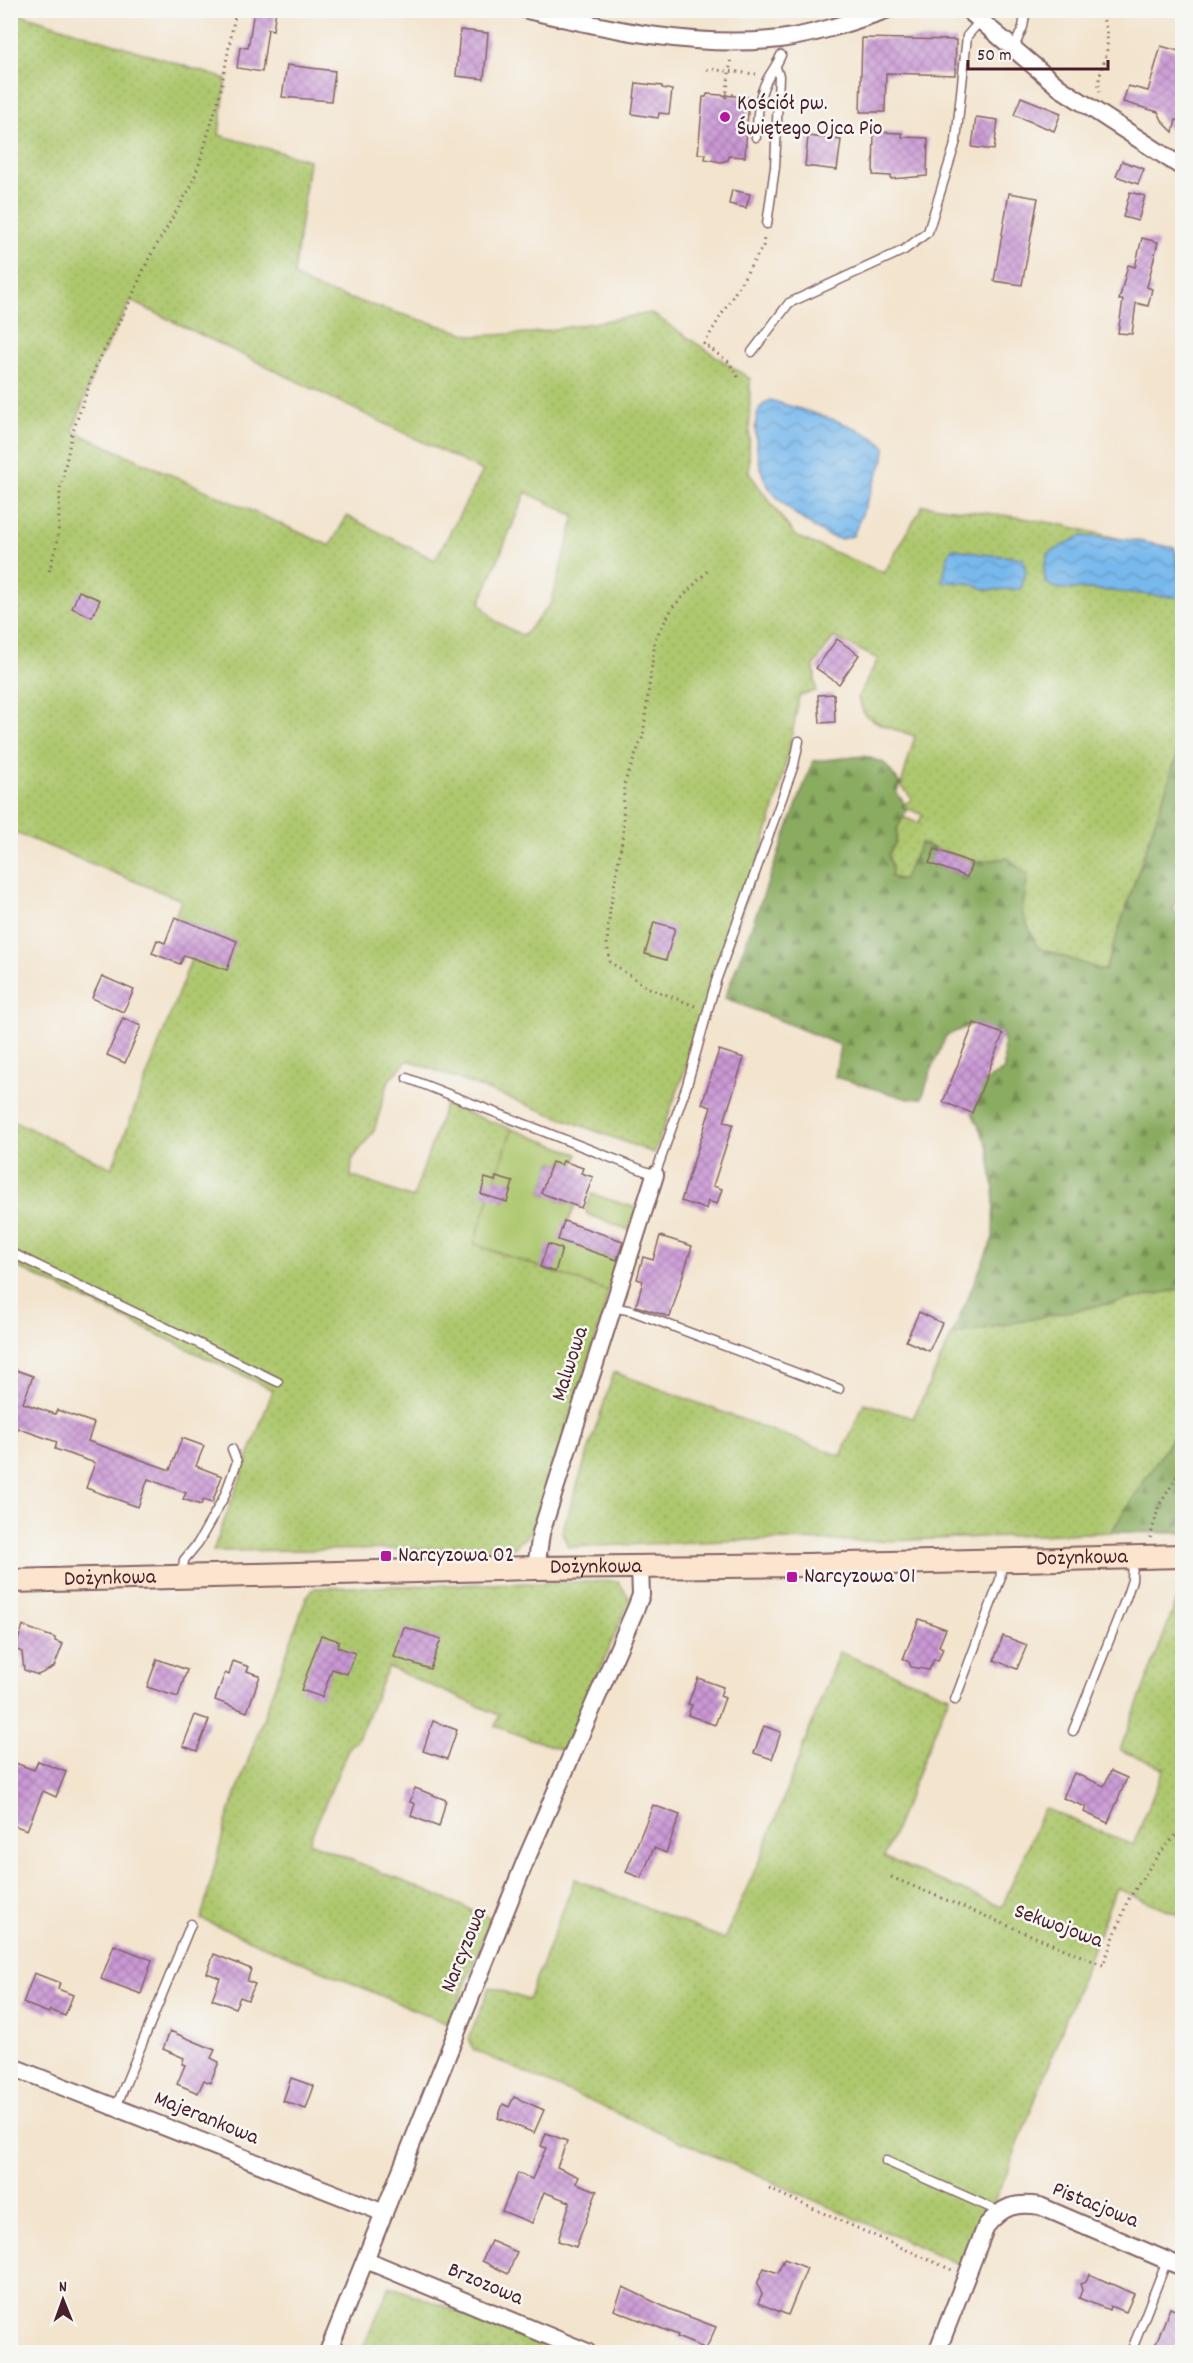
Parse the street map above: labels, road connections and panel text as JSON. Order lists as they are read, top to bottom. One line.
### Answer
{"streets":{"street":["Malwowa","Dożynkowa","Narcyzowa","Majerankowa","Pistacjowa","Brzozowa"],"path":["Sekwojowa"]},"crossings":[["Malwowa","Dożynkowa"],["Dożynkowa","Narcyzowa"],["Narcyzowa","Majerankowa"],["Narcyzowa","Brzozowa"]],"places":{"other":["Kościół pw. Świętego Ojca Pio"],"transit":["Narcyzowa 02","Narcyzowa 01"]},"scale_bar":"50 m","north":"top"}
